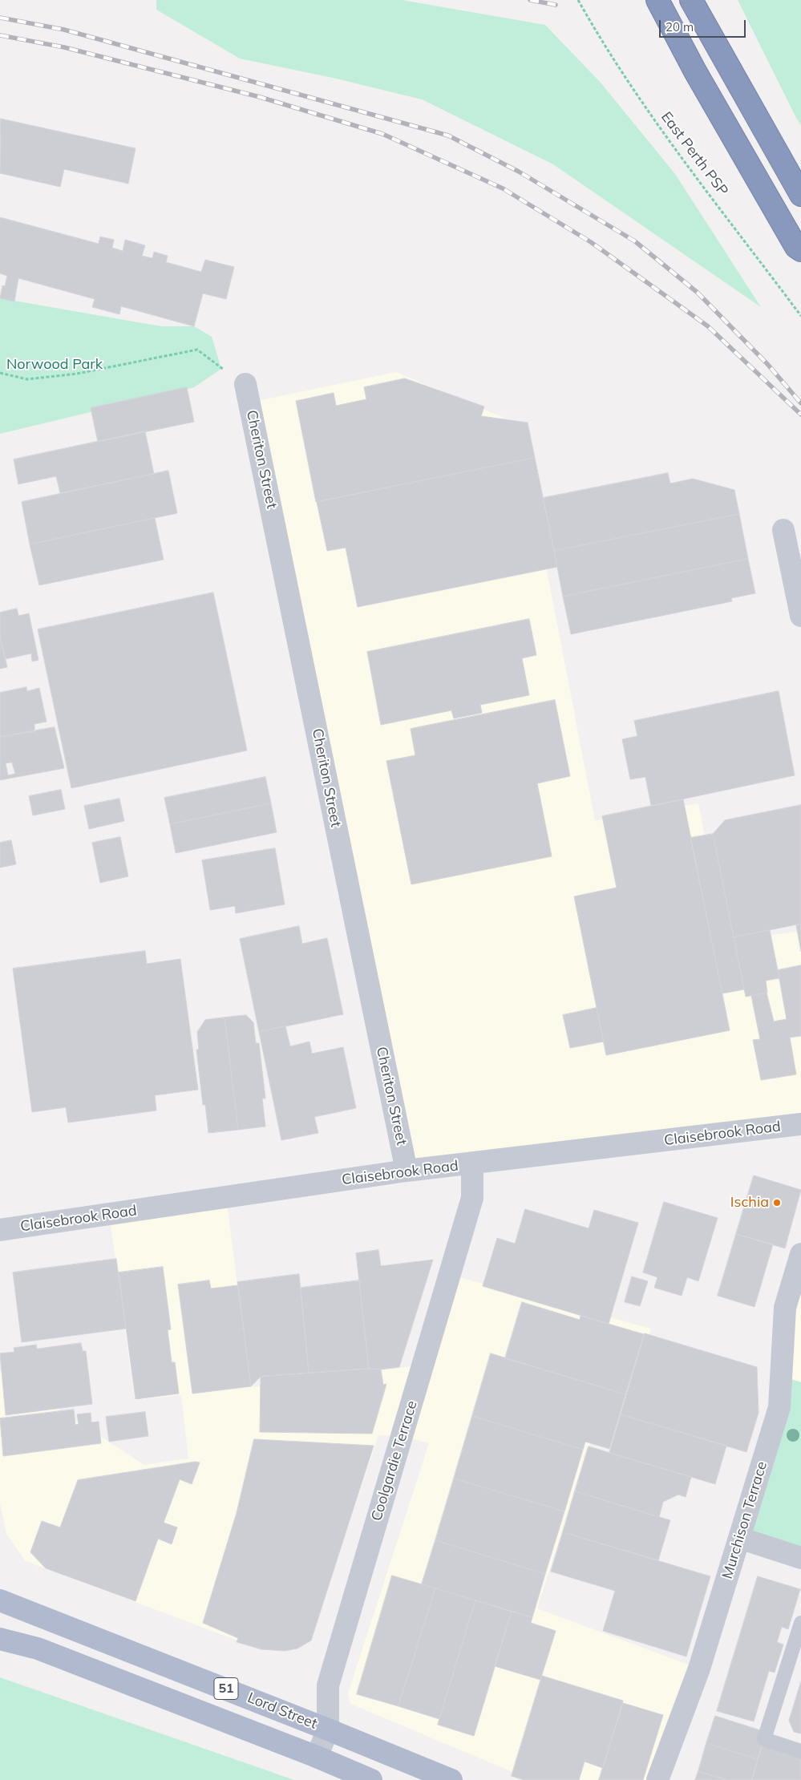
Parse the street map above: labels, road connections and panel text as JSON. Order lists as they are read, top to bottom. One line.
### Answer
{"streets":{"main road":["51","Lord Street"],"street":["Cheriton Street","Claisebrook Road","Coolgardie Terrace","Murchison Terrace"],"path":["East Perth PSP"]},"crossings":[["Cheriton Street","Claisebrook Road"],["Claisebrook Road","Coolgardie Terrace"],["Coolgardie Terrace","Lord Street"]],"parks":["Norwood Park"],"places":["Ischia"],"scale_bar":"20 m"}
